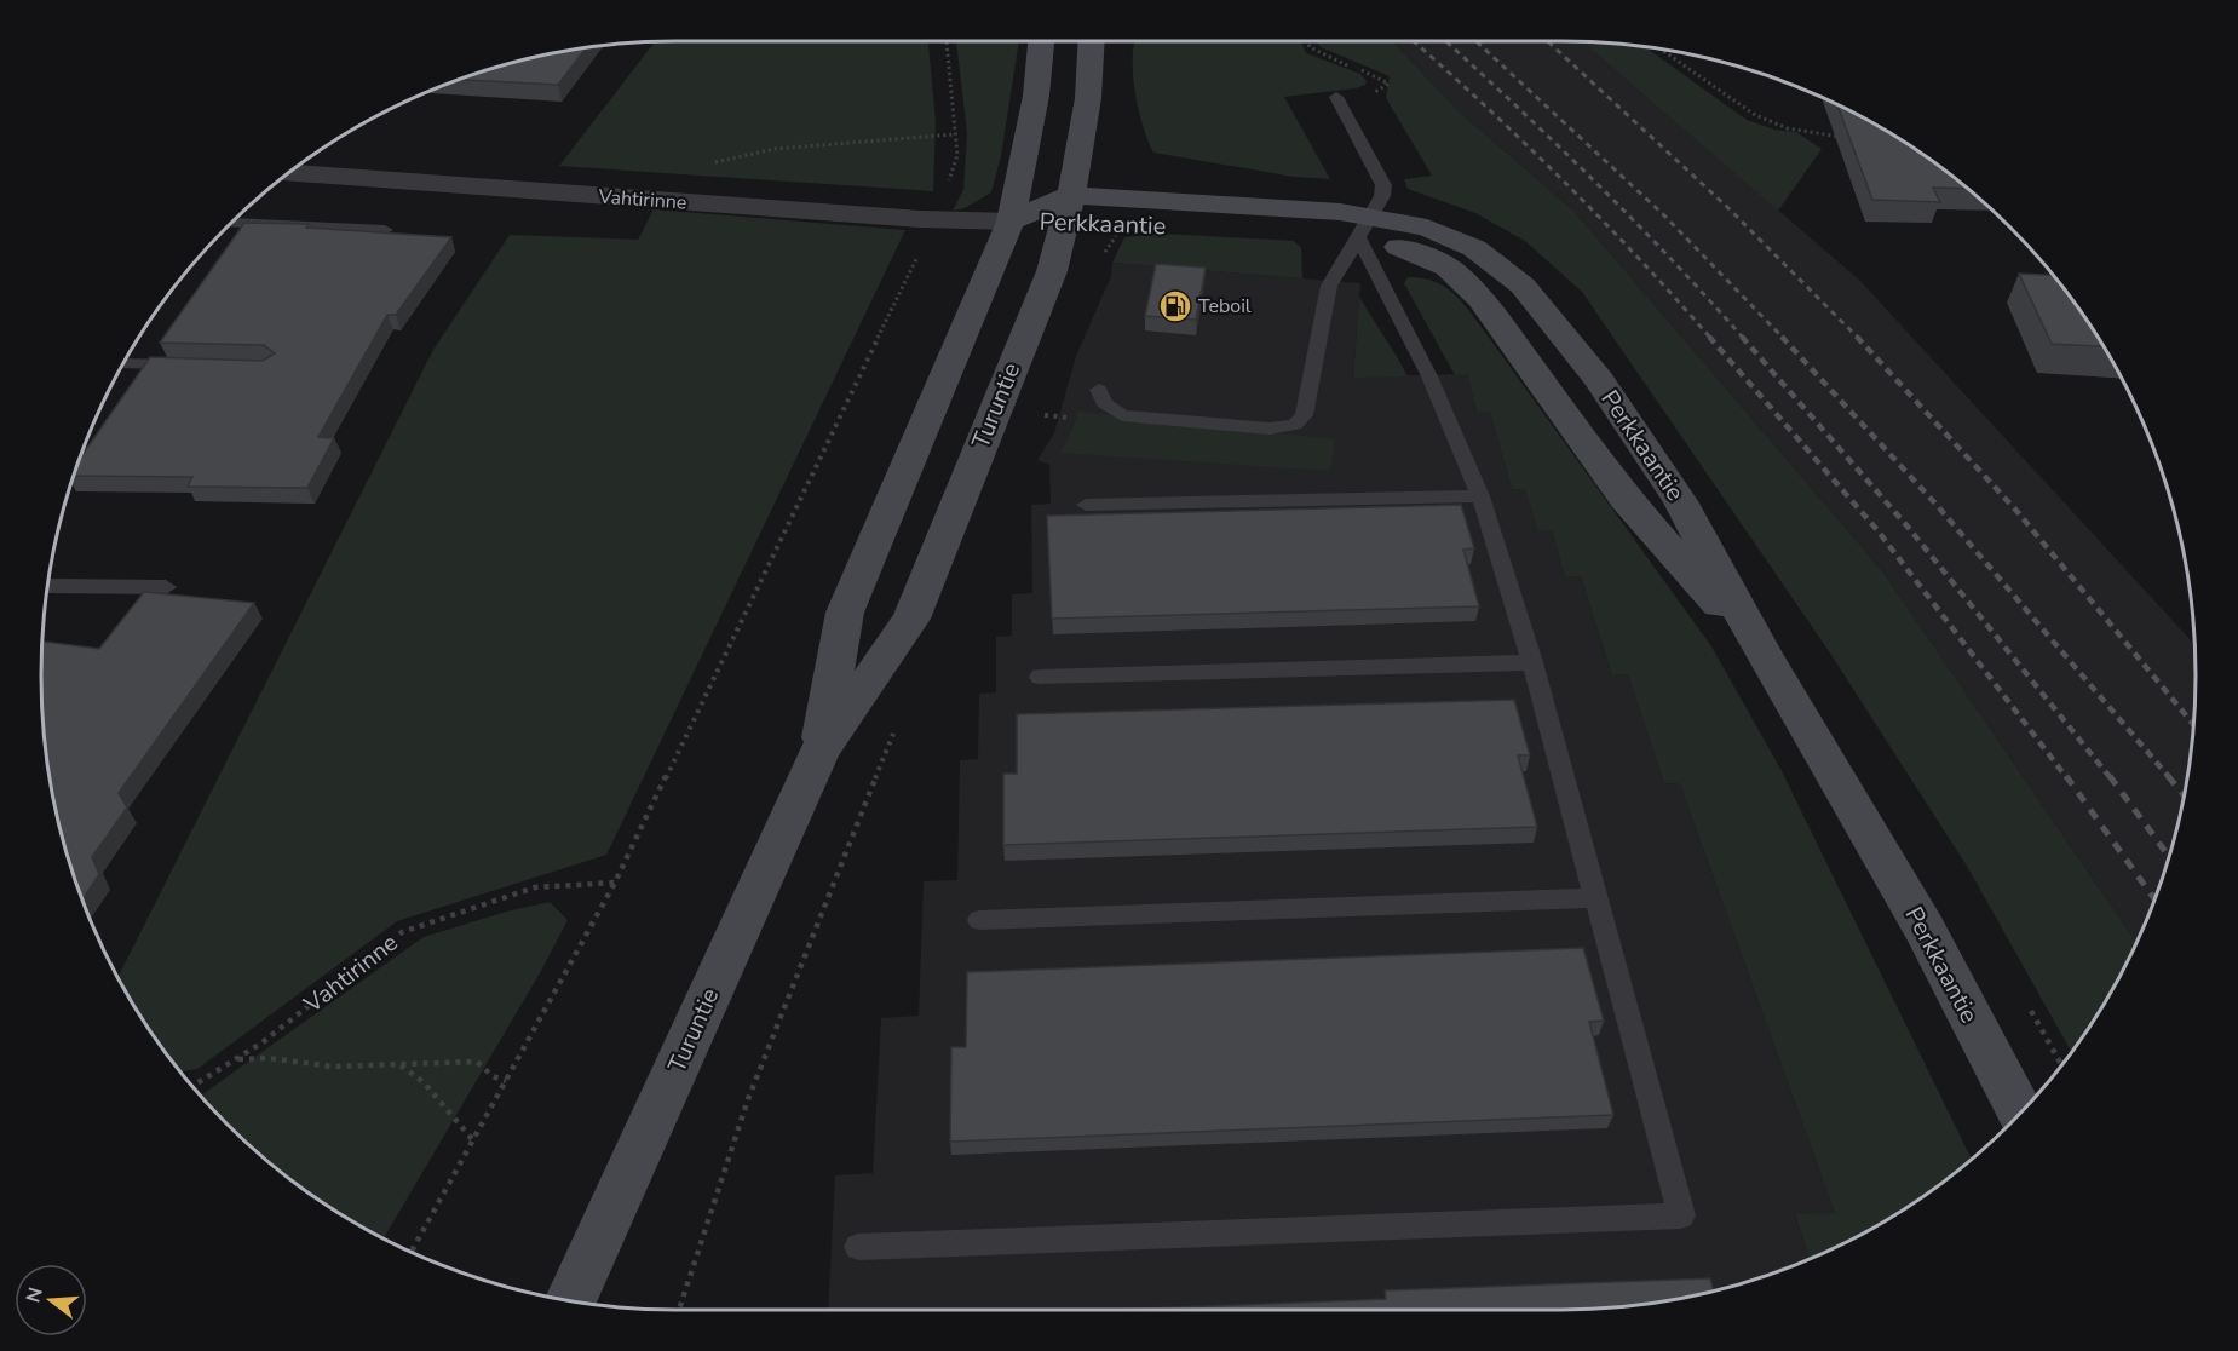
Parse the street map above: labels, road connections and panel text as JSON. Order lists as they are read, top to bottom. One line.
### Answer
{"streets":{"main road":["Perkkaantie","Turuntie"],"street":["Vahtirinne"]},"crossings":[["Vahtirinne","Perkkaantie"],["Vahtirinne","Turuntie"],["Perkkaantie","Turuntie"]],"places":{"fuel station":["Teboil"]},"north":"left"}
